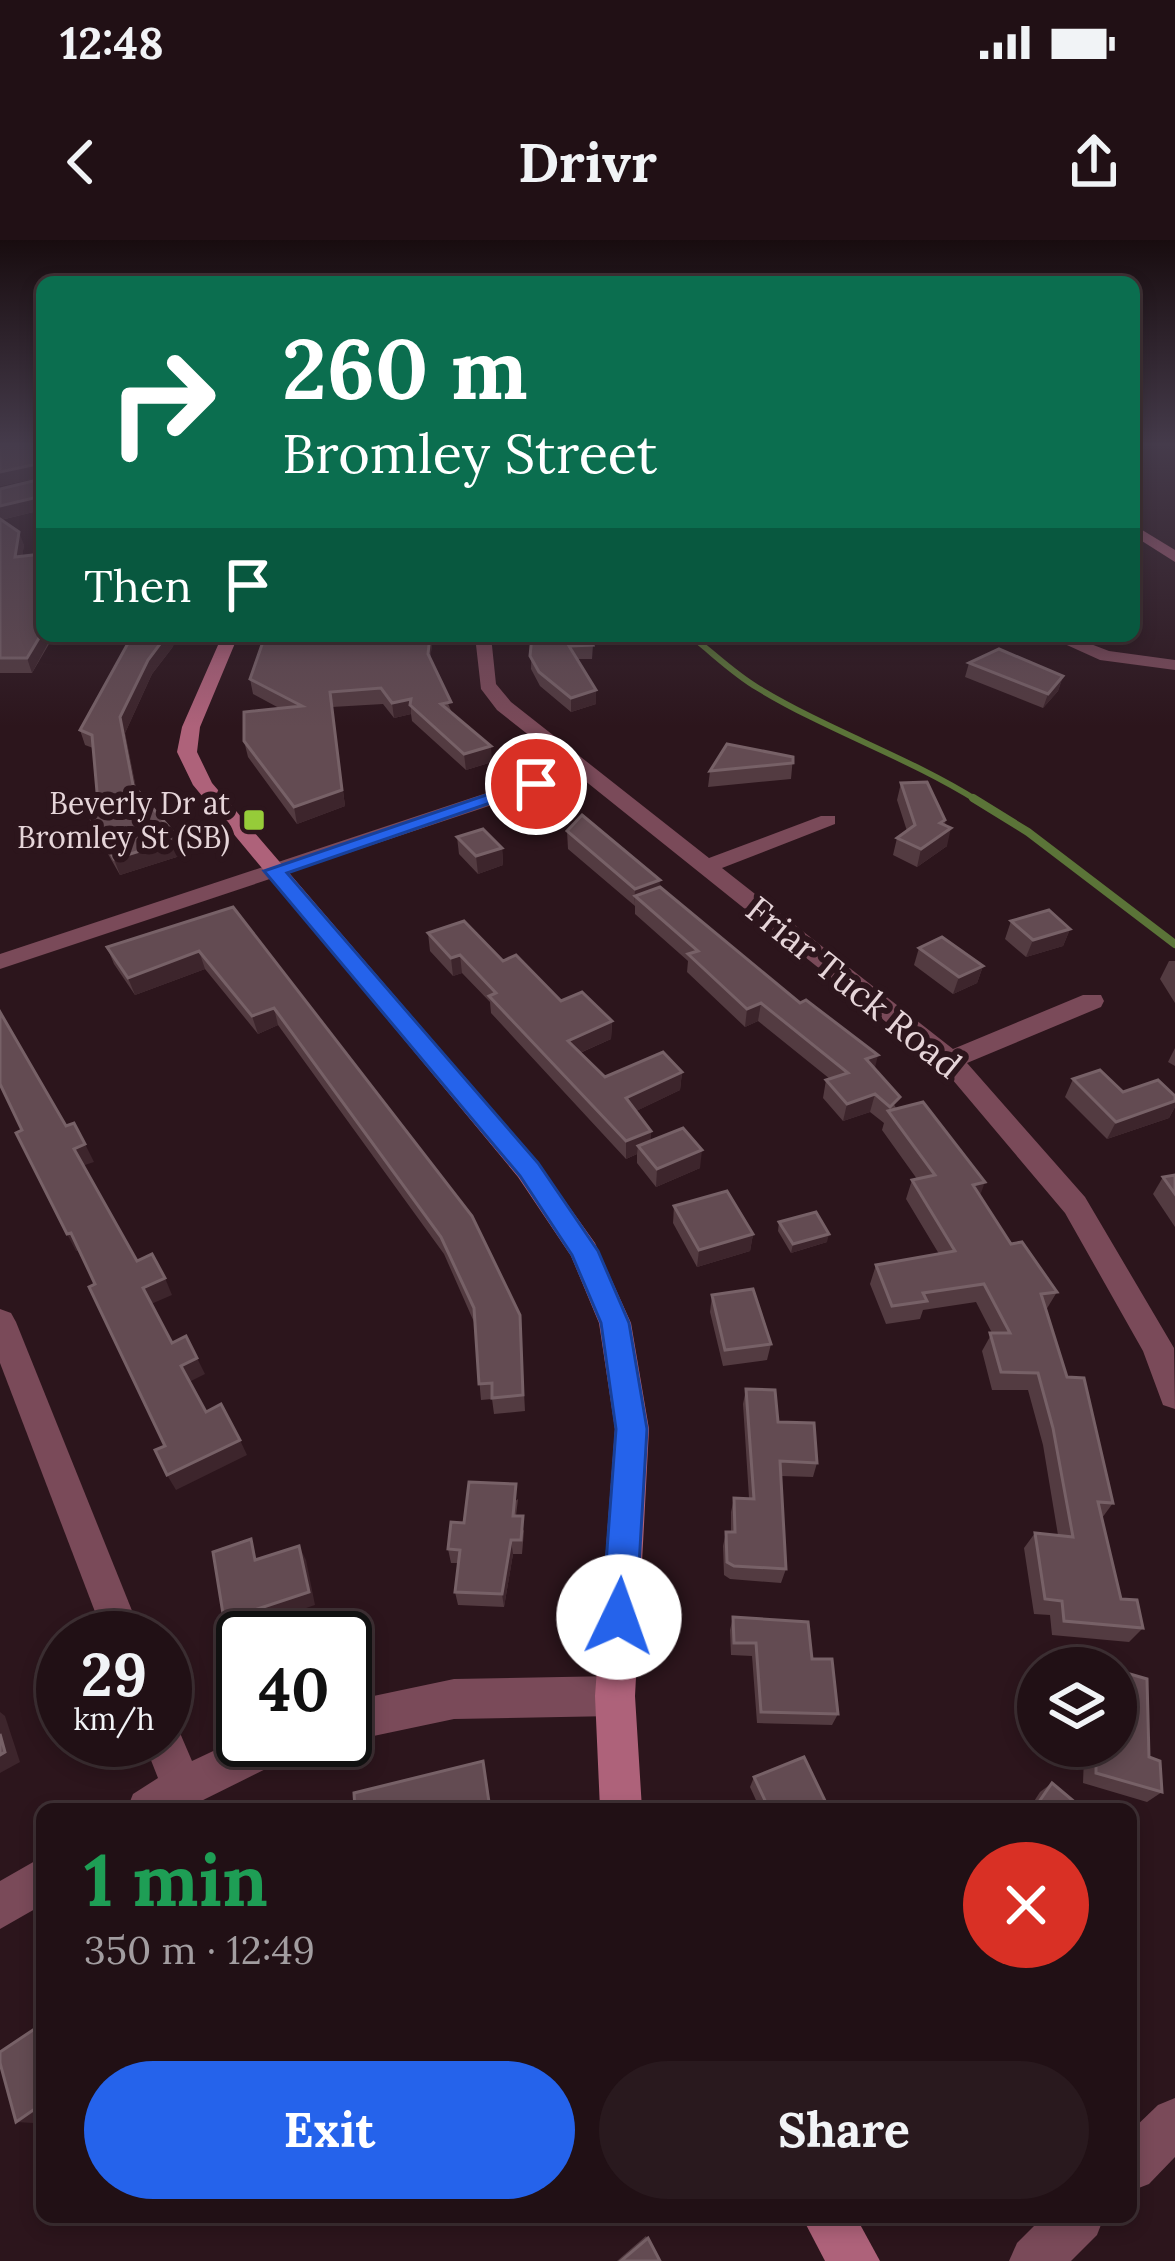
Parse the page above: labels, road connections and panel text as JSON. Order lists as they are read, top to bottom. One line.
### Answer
{"streets":{"street":["Friar Tuck Road"]},"places":{"transit":["Beverly Dr at Bromley St (SB)"]},"page":{"status":"12:48","header":"Drivr","turn":["260 m","Bromley Street"],"then":"Then","speed":"29 km/h","limit":"40","heading":["1 min","350 m · 12:49"],"buttons":["Exit","Share"]}}
